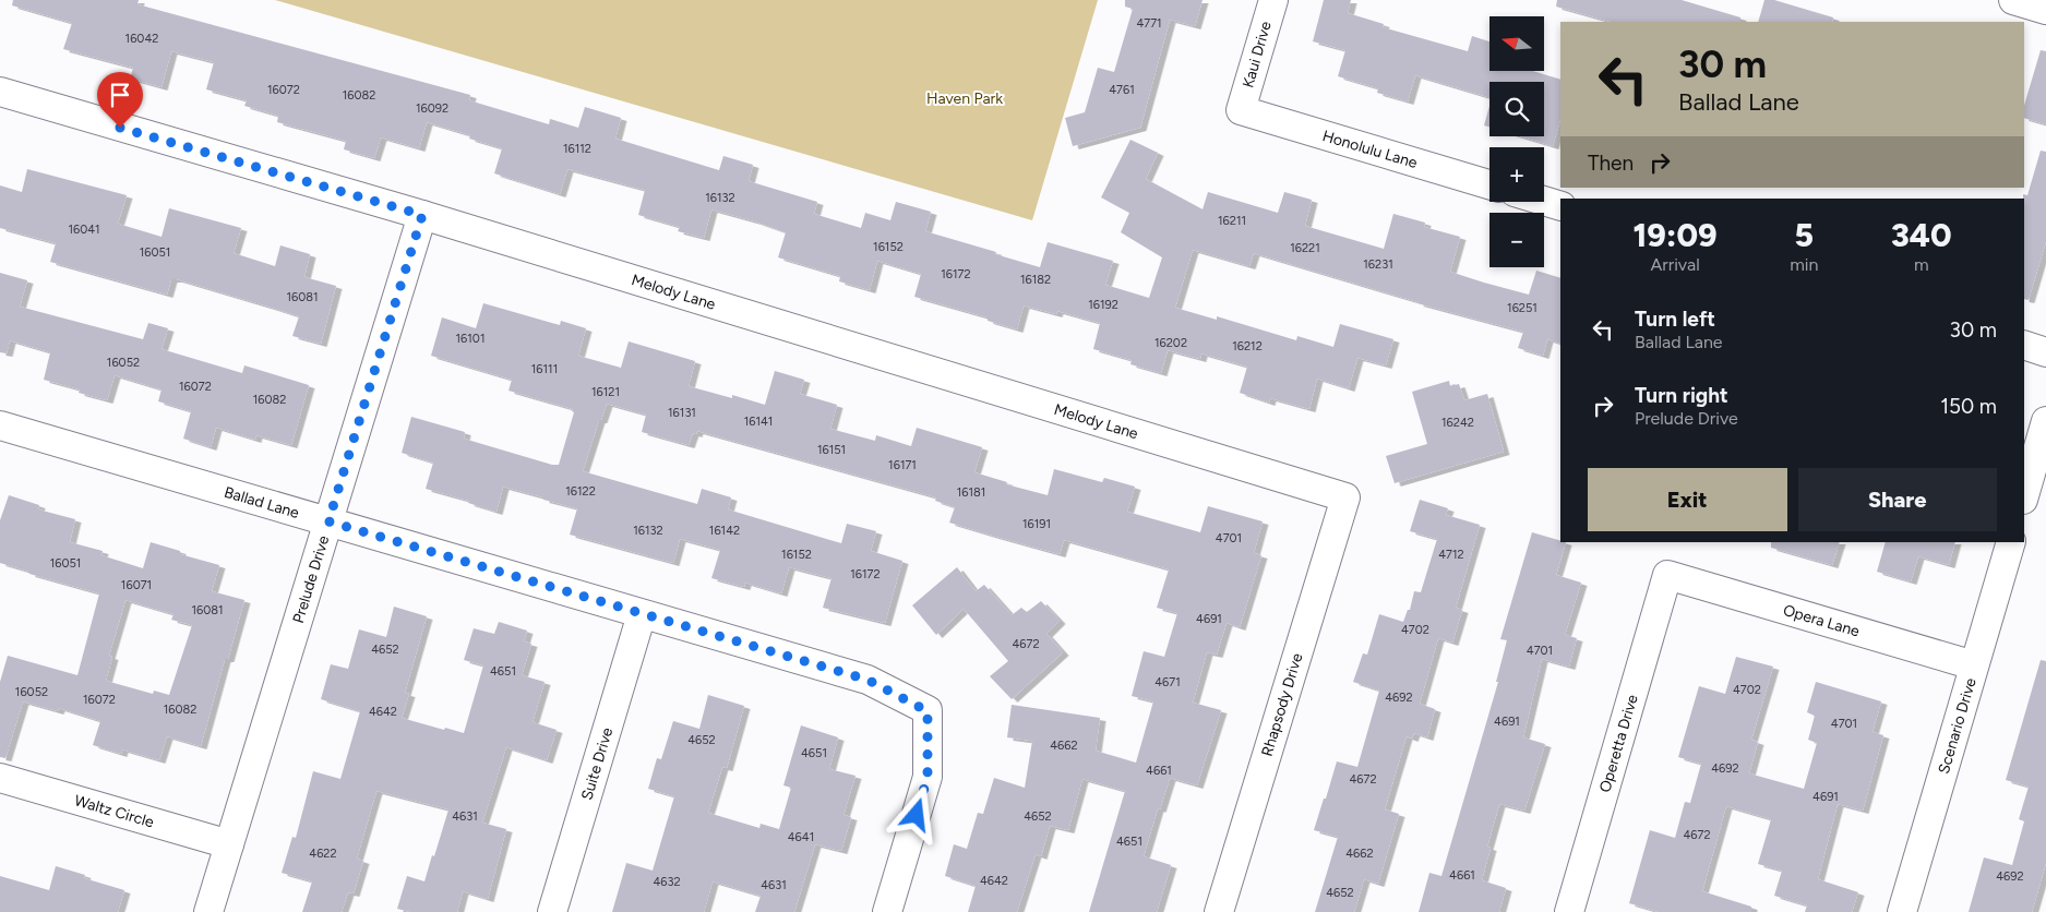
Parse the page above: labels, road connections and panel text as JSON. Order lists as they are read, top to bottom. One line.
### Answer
{"streets":{"street":["Kaui Drive","Honolulu Lane","Melody Lane","Ballad Lane","Prelude Drive","Opera Lane","Rhapsody Drive","Scenario Drive","Operetta Drive","Suite Drive","Waltz Circle"]},"crossings":[["Kaui Drive","Honolulu Lane"],["Melody Lane","Prelude Drive"],["Melody Lane","Rhapsody Drive"],["Ballad Lane","Prelude Drive"],["Ballad Lane","Suite Drive"],["Prelude Drive","Waltz Circle"],["Opera Lane","Scenario Drive"],["Opera Lane","Operetta Drive"]],"parks":["Haven Park"],"house_numbers":["4771","16042","16072","4761","16082","16092","16112","16132","16211","16041","16152","16221","16051","16231","16172","16182","16081","16192","16251","16101","16202","16212","16052","16111","16072","16121","16082","16131","16141","16242","16151","16171","16122","16181","16191","16132","16142","4701","16152","4712","16051","16172","16071","16081","4691","4702","4672","4652","4701","4651","4671","4702","16052","4692","16072","16082","4642","4691","4701","4652","4662","4651","4692","4661","4672","4691","4631","4652","4672","4641","4651","4622","4662","4661","4692","4642","4632","4631","4652"],"north":"left","page":{"map_buttons":["+","−"],"turn":["30 m","Ballad Lane"],"then":"Then","eta":["19:09","Arrival","5","min","340","m"],"list":[{"name":"Turn left","note":"Ballad Lane","value":"30 m"},{"name":"Turn right","note":"Prelude Drive","value":"150 m"}],"buttons":["Exit","Share"]}}
